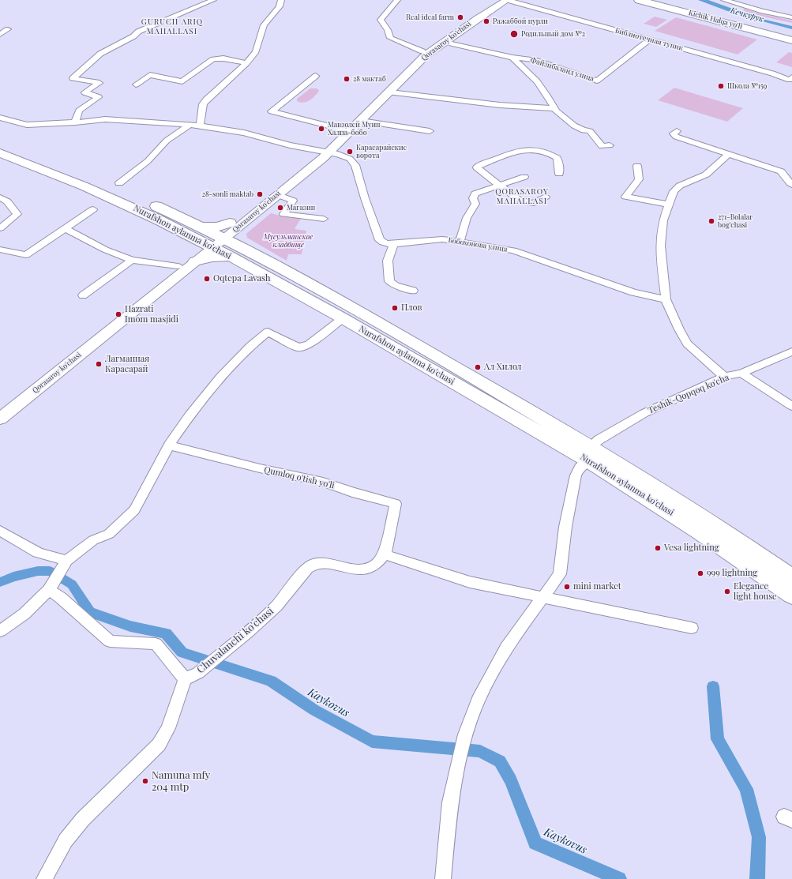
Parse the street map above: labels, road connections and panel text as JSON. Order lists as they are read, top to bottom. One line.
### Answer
{"streets":{"main road":["Kichik Halqa yo'li","Qorasaroy ko'chasi","Nurafshon aylanma ko'chasi"],"street":["Библиотечная тупик","Файзибаланд улица","Бобохонова улица","Teshik-Qopqoq ko'cha","Qumloq o'tish yo'li","Chuvalanchi ko'chasi"]},"crossings":[["Библиотечная тупик","Qorasaroy ko'chasi"],["Библиотечная тупик","Файзибаланд улица"],["Qorasaroy ko'chasi","Файзибаланд улица"],["Qorasaroy ko'chasi","Nurafshon aylanma ko'chasi"],["Qorasaroy ko'chasi","Бобохонова улица"],["Nurafshon aylanma ko'chasi","Teshik-Qopqoq ko'cha"],["Qumloq o'tish yo'li","Chuvalanchi ko'chasi"]],"districts":["GURUCH ARIQ MAHALLASI","QORASAROY MAHALLASI"],"water":["Кечкурук","Kaykovus"],"parks":["Мусульманское кладбище"],"places":["Real ideal farm","Ражаббой нурли","Родильный дом №2","28 мактаб","Школа №159","Мавзолей Муин Халпа-бобо","Карасарайские ворота","28-sonli maktab","Магазин","271-Bolalar bog'chasi","Oqtepa Lavash","Плов","Hazrati Imom masjidi","Лагманная Карасарай","Ал Хилол","Vesa lightning","999 lightning","mini market","Elegance light house","Namuna mfy 204 mtp"]}
